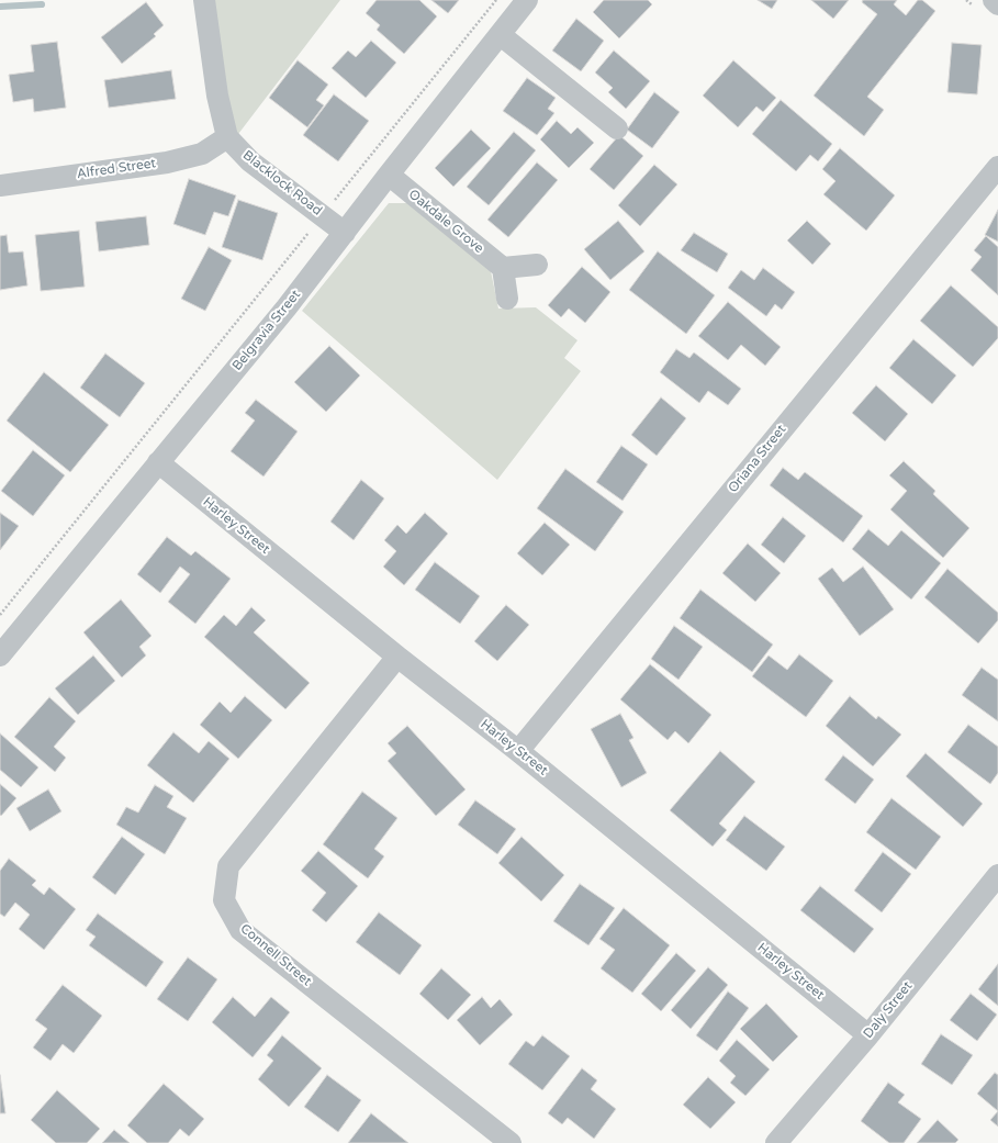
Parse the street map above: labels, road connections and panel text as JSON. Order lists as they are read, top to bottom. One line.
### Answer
{"streets":{"street":["Alfred Street","Blacklock Road","Oakdale Grove","Belgravia Street","Oriana Street","Harley Street","Connell Street","Daly Street"]},"crossings":[["Alfred Street","Blacklock Road"],["Blacklock Road","Belgravia Street"],["Oakdale Grove","Belgravia Street"],["Belgravia Street","Harley Street"],["Oriana Street","Harley Street"],["Harley Street","Connell Street"],["Harley Street","Daly Street"]]}
